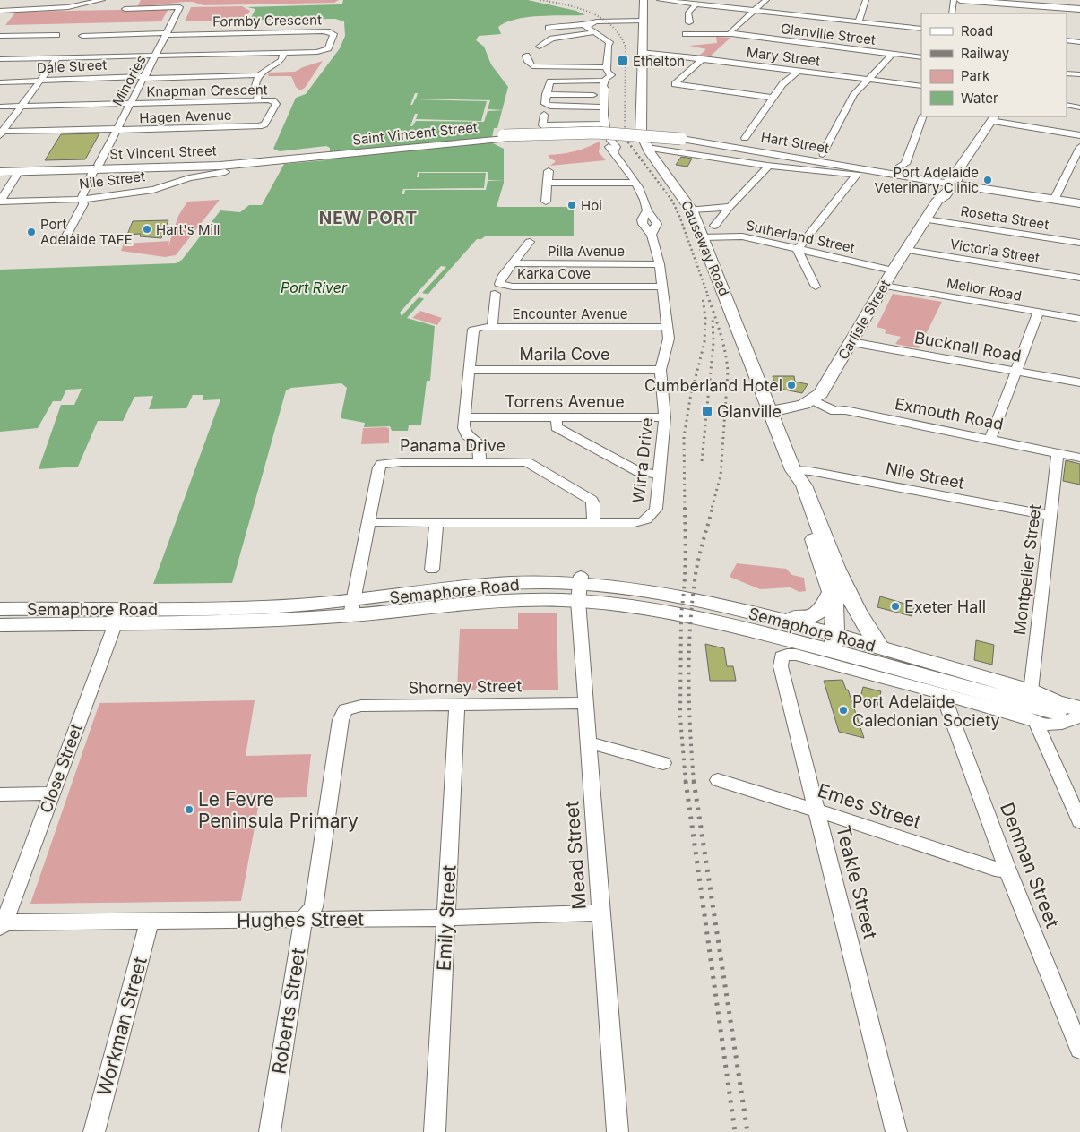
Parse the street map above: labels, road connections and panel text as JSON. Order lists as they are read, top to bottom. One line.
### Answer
{"streets":{"main road":["Saint Vincent Street","Hart Street","St Vincent Street","Causeway Road","Carlisle Street","Semaphore Road"],"street":["Formby Crescent","Glanville Street","Mary Street","Dale Street","Minories","Knapman Crescent","Hagen Avenue","Nile Street","Rosetta Street","Sutherland Street","Pilla Avenue","Victoria Street","Karka Cove","Mellor Road","Encounter Avenue","Bucknall Road","Marila Cove","Torrens Avenue","Exmouth Road","Panama Drive","Wirra Drive","Montpelier Street","Shorney Street","Close Street","Emes Street","Mead Street","Denman Street","Teakle Street","Emily Street","Hughes Street","Roberts Street","Workman Street"]},"crossings":[["Formby Crescent","Minories"],["Mary Street","Causeway Road"],["Dale Street","Minories"],["Minories","Knapman Crescent"],["Minories","Hagen Avenue"],["Minories","St Vincent Street"],["Minories","Nile Street"],["Knapman Crescent","Hagen Avenue"],["Saint Vincent Street","Hart Street"],["Saint Vincent Street","St Vincent Street"],["Hart Street","Causeway Road"],["Hart Street","Carlisle Street"],["Nile Street","Causeway Road"],["Nile Street","Montpelier Street"],["Rosetta Street","Carlisle Street"],["Sutherland Street","Causeway Road"],["Sutherland Street","Carlisle Street"],["Causeway Road","Semaphore Road"],["Pilla Avenue","Karka Cove"],["Pilla Avenue","Wirra Drive"],["Victoria Street","Carlisle Street"],["Karka Cove","Wirra Drive"],["Mellor Road","Carlisle Street"],["Encounter Avenue","Marila Cove"],["Encounter Avenue","Wirra Drive"],["Carlisle Street","Bucknall Road"],["Carlisle Street","Exmouth Road"],["Marila Cove","Wirra Drive"],["Torrens Avenue","Wirra Drive"],["Exmouth Road","Montpelier Street"],["Panama Drive","Wirra Drive"],["Panama Drive","Semaphore Road"],["Montpelier Street","Semaphore Road"],["Semaphore Road","Close Street"],["Semaphore Road","Mead Street"],["Semaphore Road","Denman Street"],["Semaphore Road","Teakle Street"],["Shorney Street","Mead Street"],["Shorney Street","Emily Street"],["Shorney Street","Roberts Street"],["Close Street","Hughes Street"],["Emes Street","Denman Street"],["Emes Street","Teakle Street"],["Mead Street","Hughes Street"],["Emily Street","Hughes Street"],["Hughes Street","Roberts Street"],["Hughes Street","Workman Street"]],"districts":["NEW PORT"],"water":["Port River"],"places":{"transit":["Ethelton","Glanville"],"other":["Port Adelaide Veterinary Clinic","Hoi","Hart's Mill","Port Adelaide TAFE","Cumberland Hotel","Exeter Hall","Port Adelaide Caledonian Society","Le Fevre Peninsula Primary"]},"legend":["Road","Railway","Park","Water"]}
